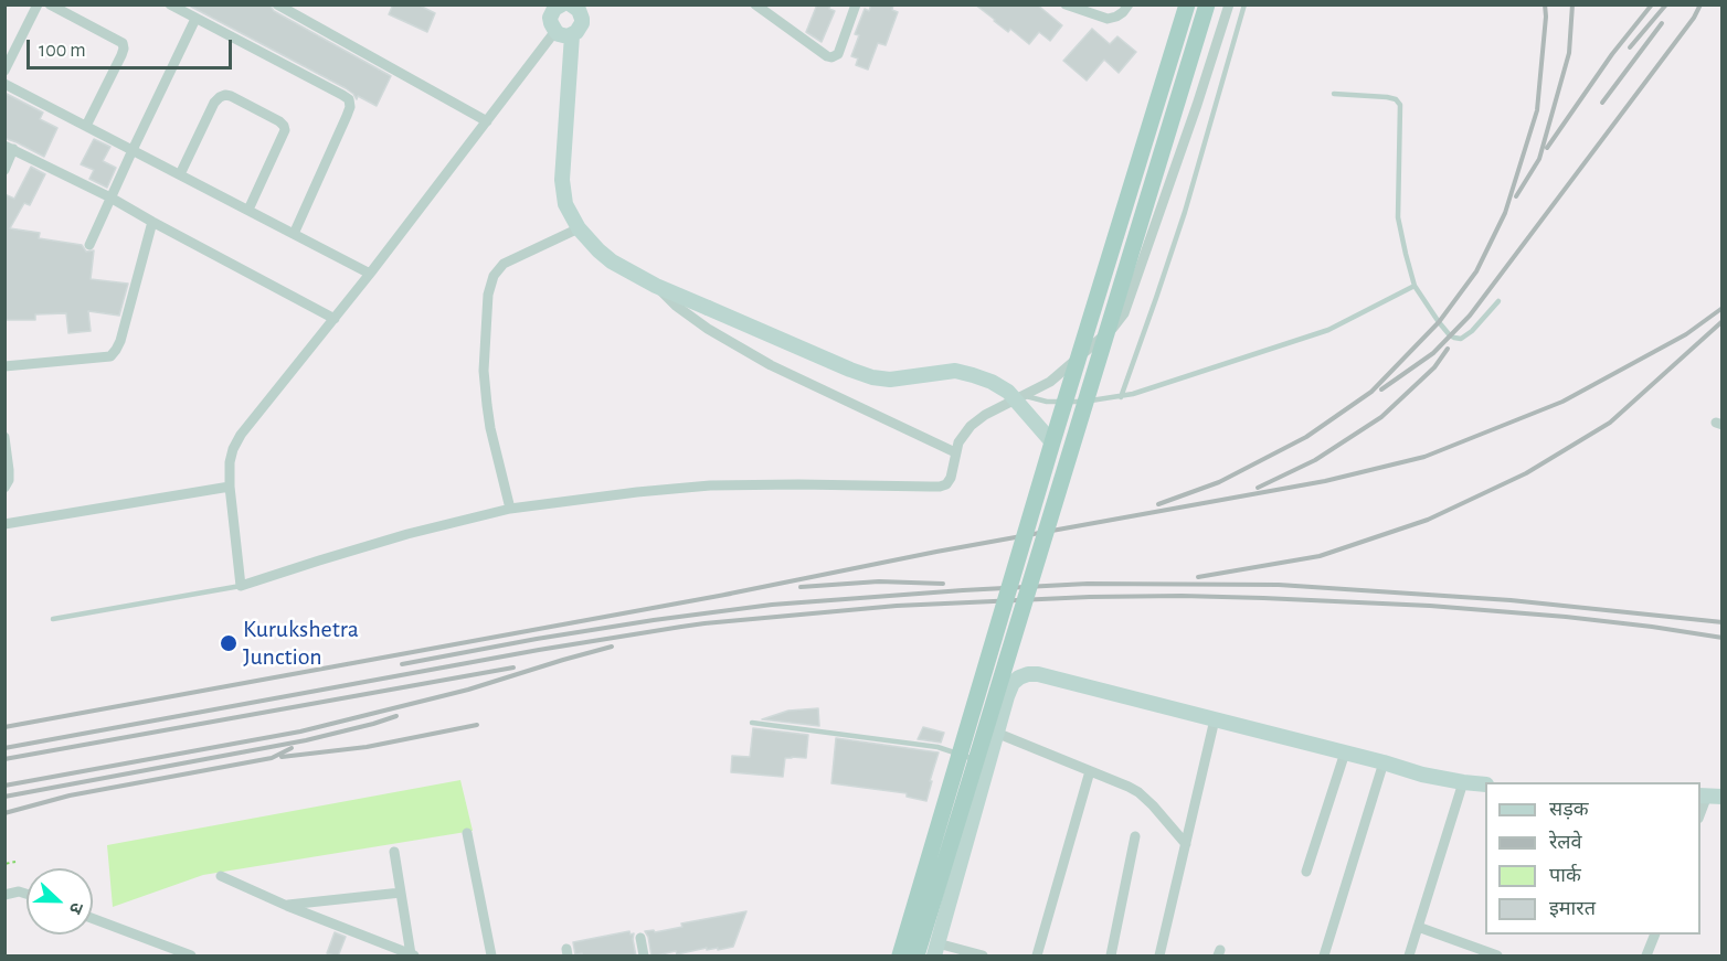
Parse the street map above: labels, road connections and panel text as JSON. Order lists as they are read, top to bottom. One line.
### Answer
{"places":["Kurukshetra Junction"],"legend":["सड़क","रेलवे","पार्क","इमारत"],"scale_bar":"100 m","north":"right"}
